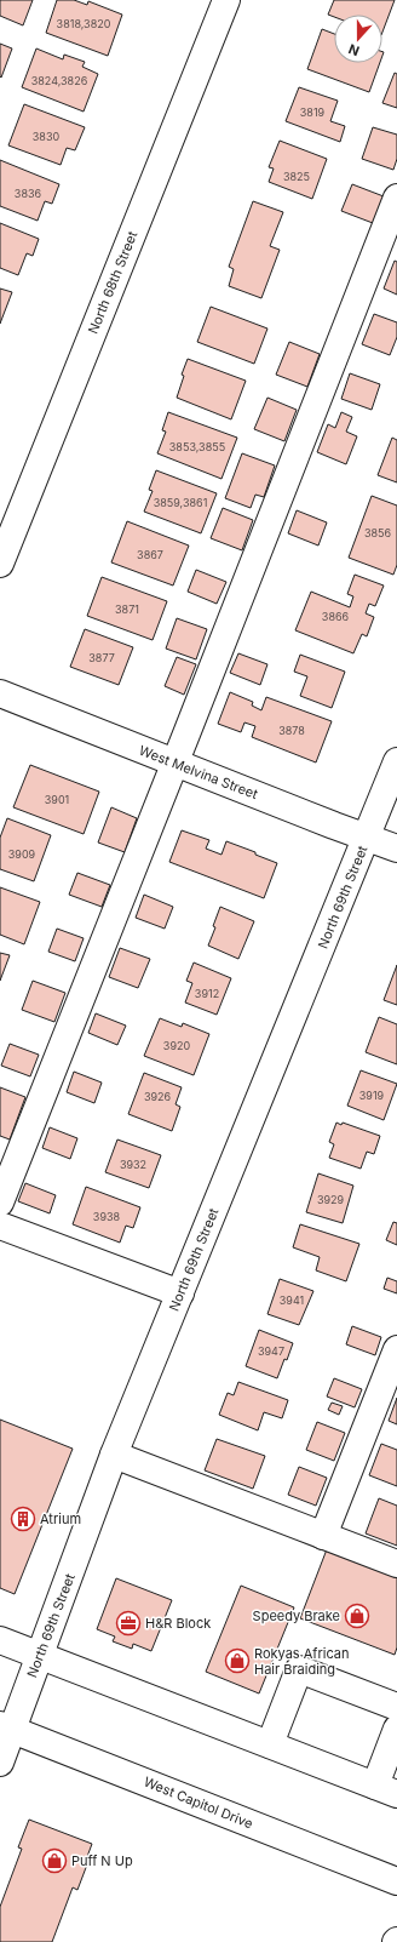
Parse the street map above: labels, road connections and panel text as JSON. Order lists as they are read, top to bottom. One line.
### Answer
{"streets":{"street":["North 68th Street","West Melvina Street","North 69th Street","West Capitol Drive"]},"crossings":[["West Melvina Street","North 69th Street"],["North 69th Street","West Capitol Drive"]],"places":{"building":["Atrium"],"shop":["Speedy Brake","Rokyas African Hair Braiding","Puff N Up"],"office":["H&R Block"]},"house_numbers":["3818,3820","3824,3826","3819","3830","3825","3836","3853,3855","3859,3861","3856","3867","3871","3866","3877","3878","3901","3909","3912","3920","3919","3926","3932","3929","3938","3941","3947"],"north":"bottom"}
